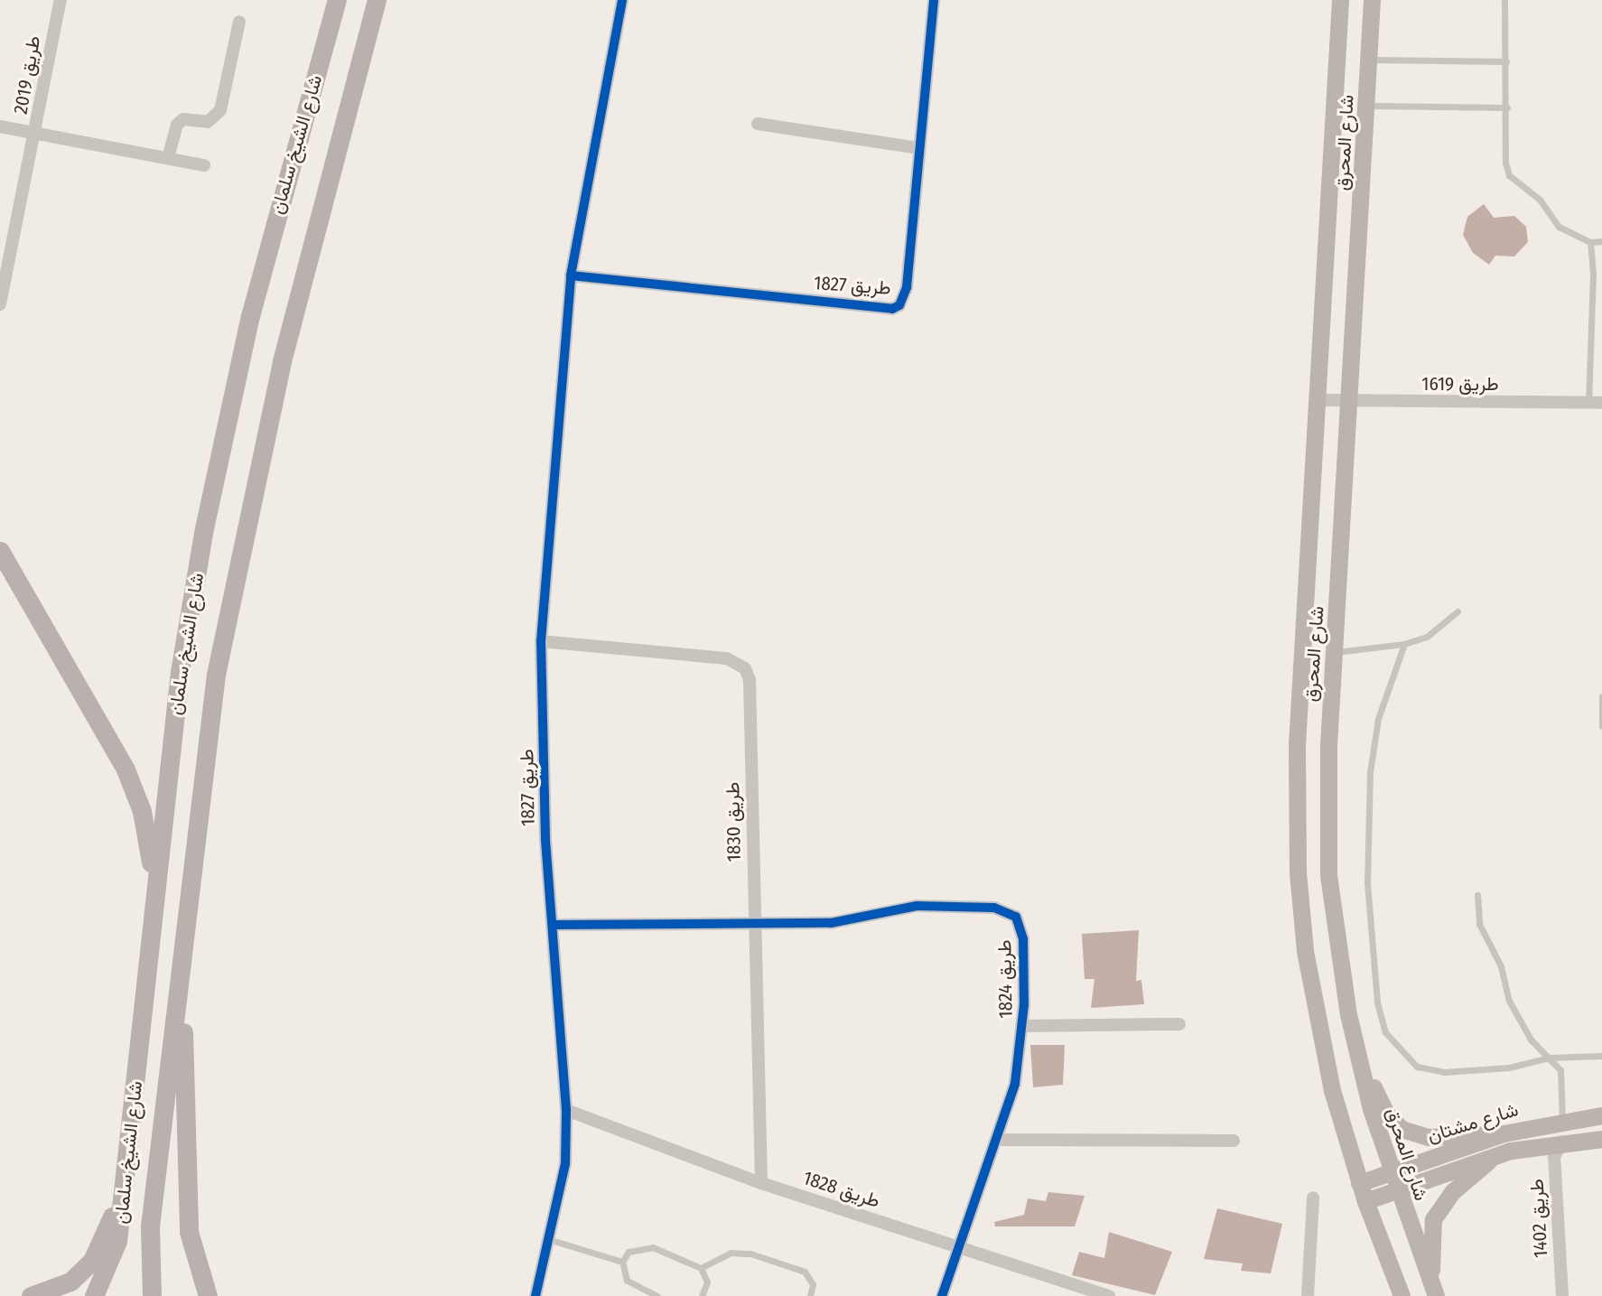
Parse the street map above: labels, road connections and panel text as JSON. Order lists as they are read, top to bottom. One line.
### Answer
{"streets":{"main road":["شارع المحرق","شارع الشيخ سلمان","شارع مشتان"],"street":["طريق 2019","طريق 1827","طريق 1619","طريق 1830","طريق 1824","طريق 1828","طريق 1402"]},"crossings":[["شارع المحرق","طريق 1619"],["شارع المحرق","شارع مشتان"],["طريق 1827","طريق 1830"],["طريق 1827","طريق 1824"],["طريق 1827","طريق 1828"],["طريق 1830","طريق 1824"],["طريق 1830","طريق 1828"],["طريق 1824","طريق 1828"],["شارع مشتان","طريق 1402"]]}
